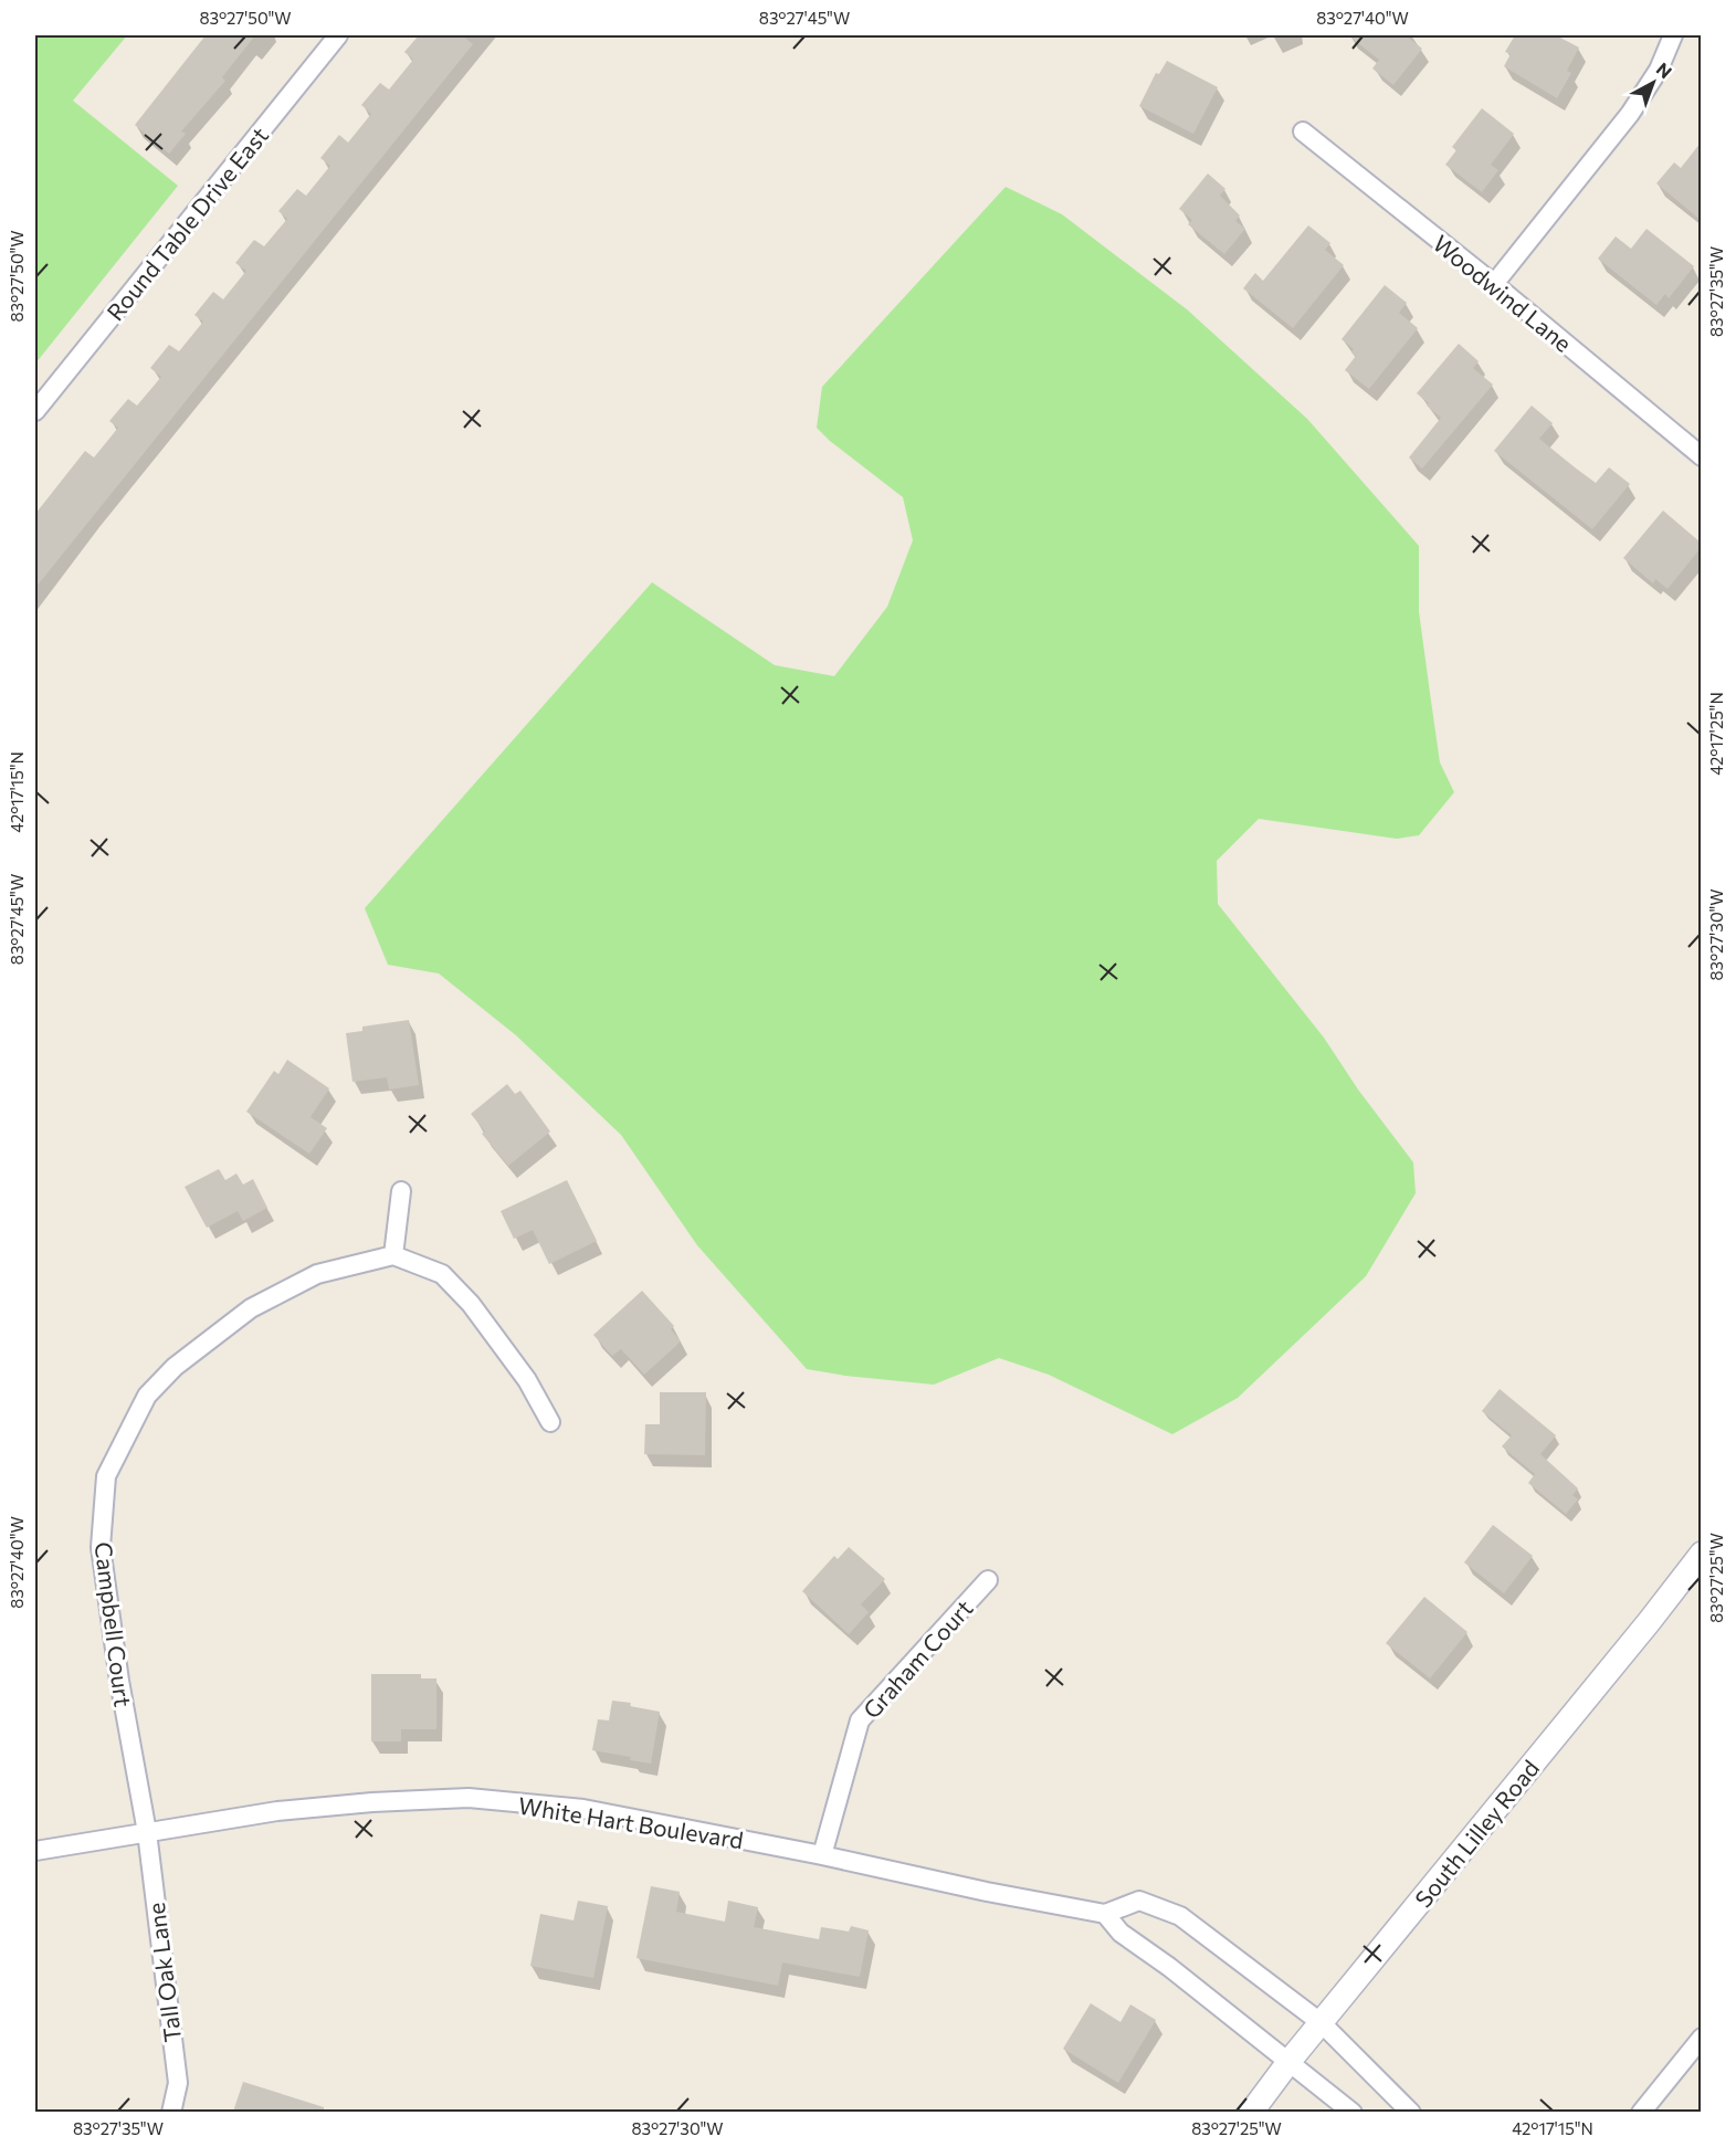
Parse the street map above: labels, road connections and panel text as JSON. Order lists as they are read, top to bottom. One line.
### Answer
{"streets":{"street":["Round Table Drive East","Woodwind Lane","Campbell Court","Graham Court","White Hart Boulevard","South Lilley Road","Tall Oak Lane"]},"crossings":[["Campbell Court","White Hart Boulevard"],["Campbell Court","Tall Oak Lane"],["Graham Court","White Hart Boulevard"],["White Hart Boulevard","Tall Oak Lane"]],"north":"top right","coordinates":["83°27'50\"W","83°27'45\"W","83°27'40\"W","83°27'35\"W","42°17'25\"N","42°17'15\"N","83°27'30\"W","83°27'25\"W"]}
